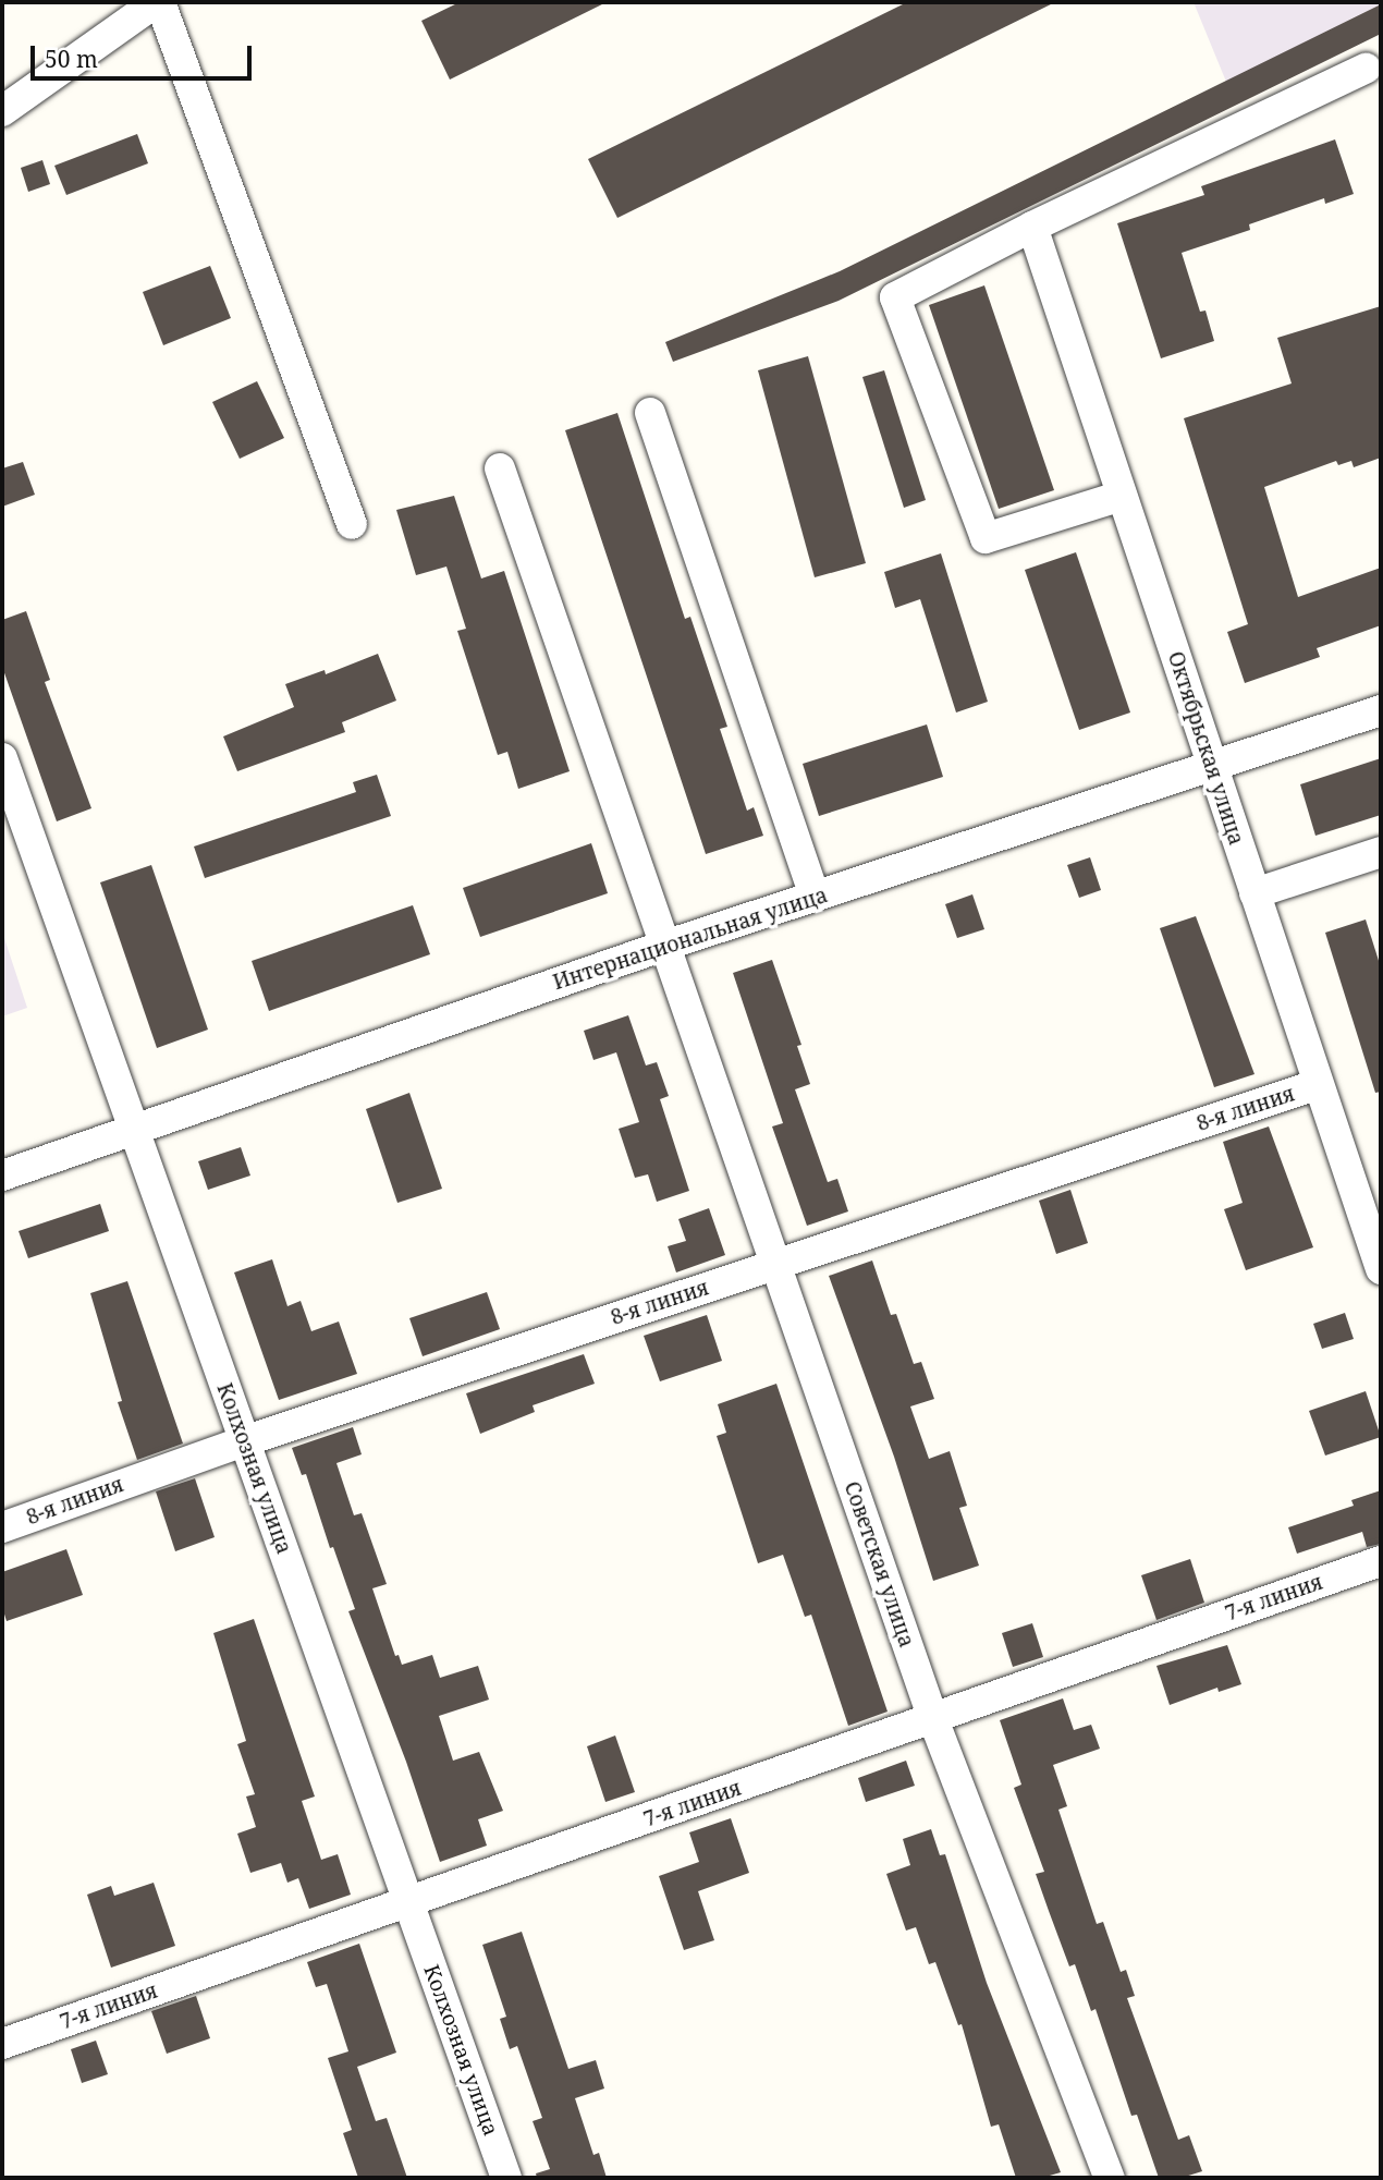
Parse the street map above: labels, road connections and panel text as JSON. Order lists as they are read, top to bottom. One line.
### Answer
{"streets":{"street":["Октябрьская улица","Интернациональная улица","8-я линия","Колхозная улица","Советская улица","7-я линия"]},"crossings":[["Октябрьская улица","Интернациональная улица"],["Октябрьская улица","8-я линия"],["Интернациональная улица","Колхозная улица"],["Интернациональная улица","Советская улица"],["8-я линия","Колхозная улица"],["8-я линия","Советская улица"],["Колхозная улица","7-я линия"],["Советская улица","7-я линия"]],"scale_bar":"50 m"}
